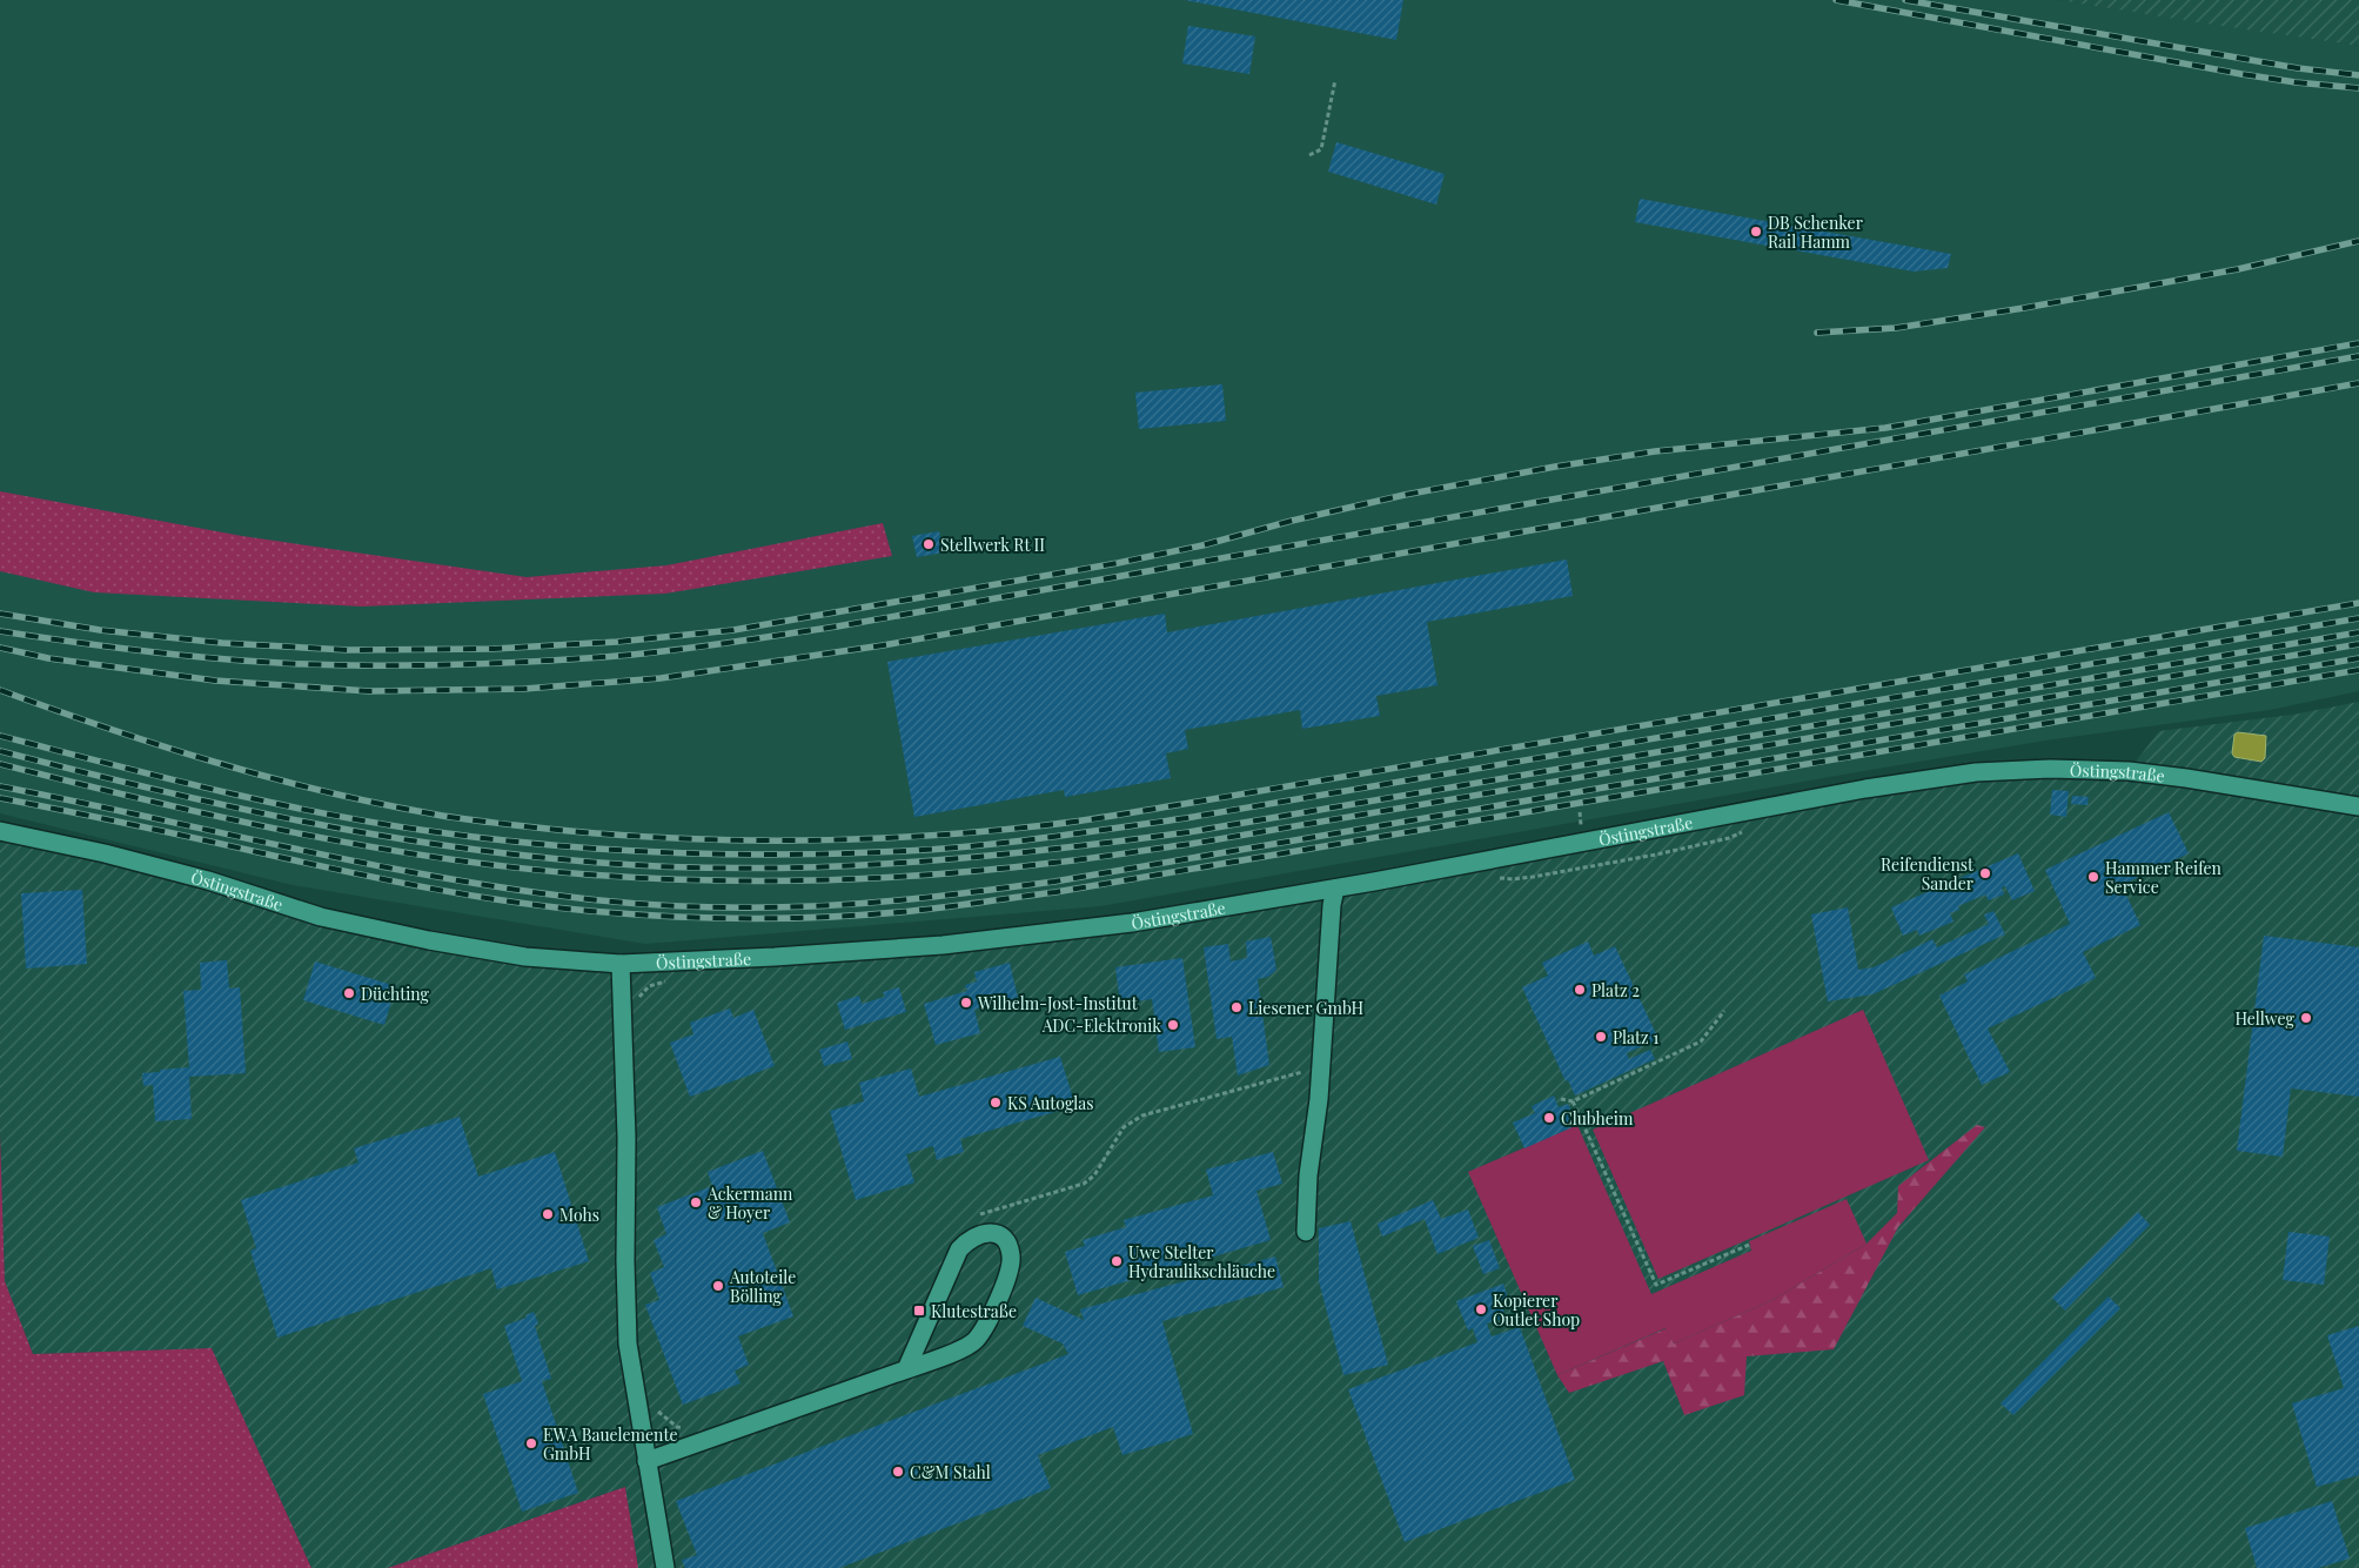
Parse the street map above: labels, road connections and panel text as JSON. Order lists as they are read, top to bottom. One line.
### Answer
{"streets":{"street":["Östingstraße"]},"places":{"other":["DB Schenker Rail Hamm","Stellwerk Rt II","Reifendienst Sander","Hammer Reifen Service","Platz 2","Düchting","Wilhelm-Jost-Institut","Liesener GmbH","Hellweg","ADC-Elektronik","Platz 1","KS Autoglas","Clubheim","Ackermann & Hoyer","Mohs","Uwe Stelter Hydraulikschläuche","Autoteile Bölling","Kopierer Outlet Shop","EWA Bauelemente GmbH","C&M Stahl"],"transit":["Klutestraße"]}}
